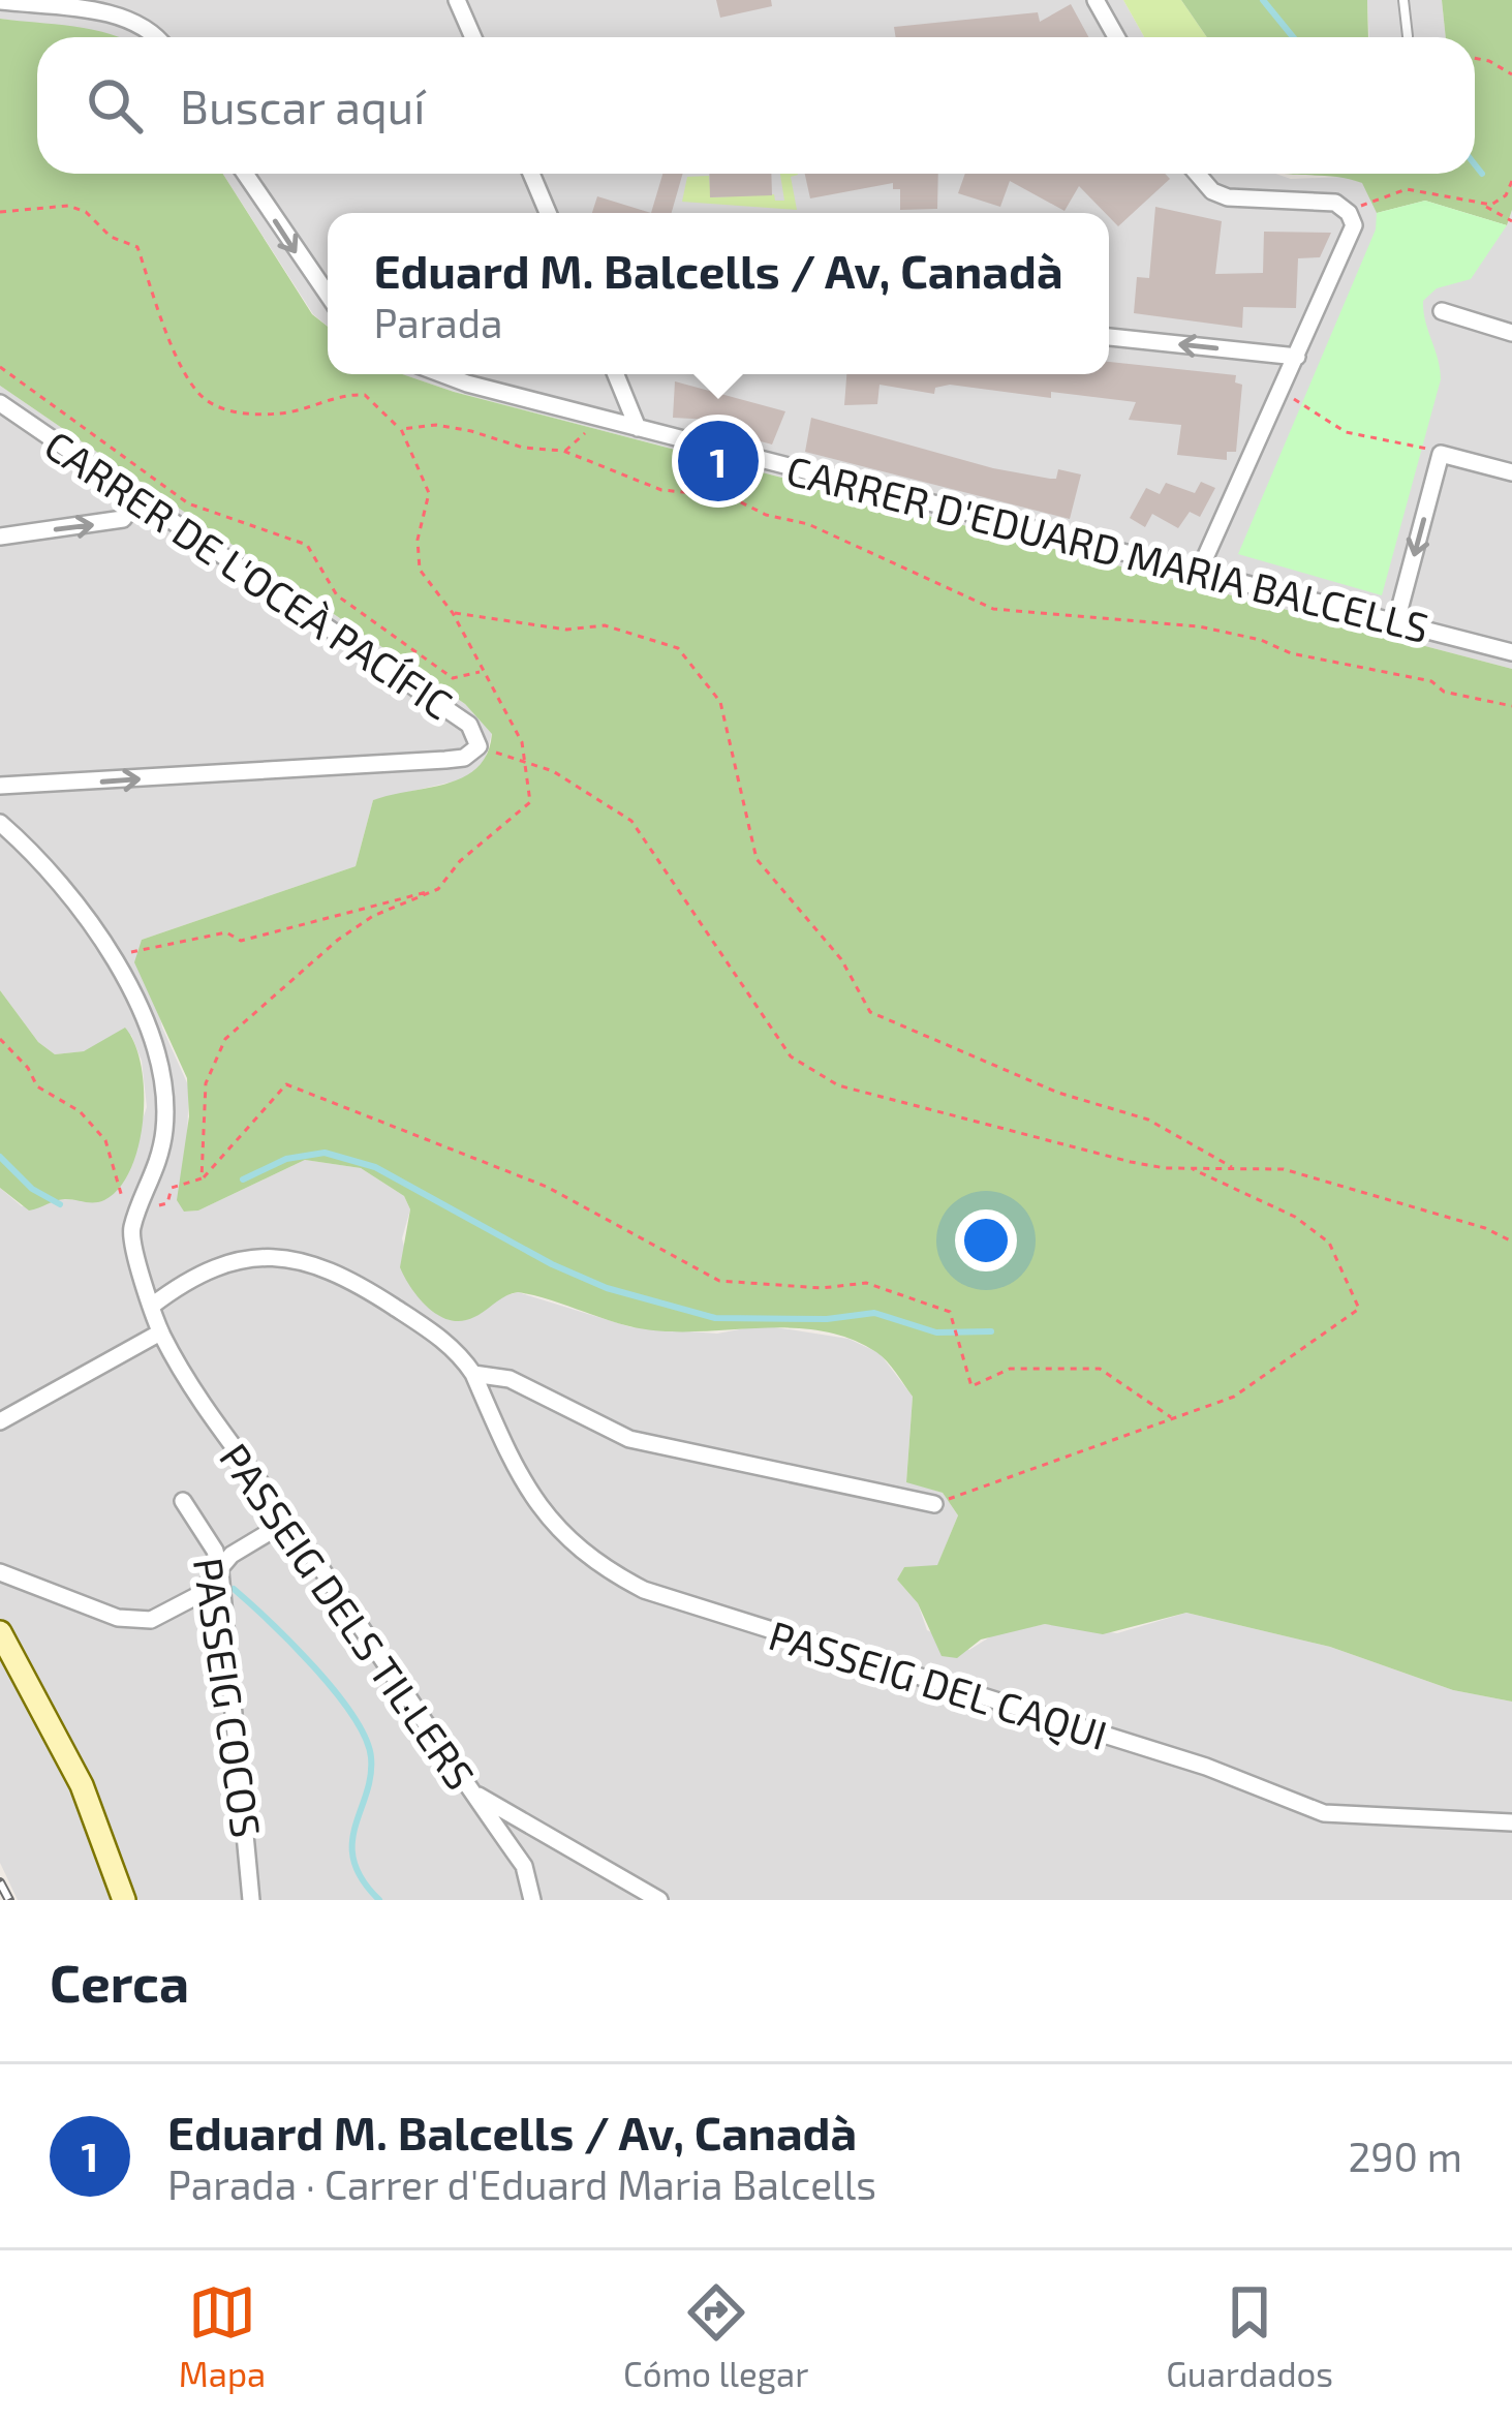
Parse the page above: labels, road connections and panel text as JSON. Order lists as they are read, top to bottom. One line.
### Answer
{"streets":{"street":["CARRER D'EDUARD MARIA BALCELLS","CARRER DE L'OCEÀ PACÍFIC","PASSEIG DELS TIL·LERS","PASSEIG DEL CAQUI","PASSEIG COCOS"]},"page":{"search":"Buscar aquí","popup":["Eduard M. Balcells / Av, Canadà","Parada"],"pins":"1","heading":"Cerca","list":[{"mark":"1","name":"Eduard M. Balcells / Av, Canadà","note":"Parada · Carrer d'Eduard Maria Balcells","value":"290 m"}],"nav":["Mapa","Cómo llegar","Guardados"]}}
